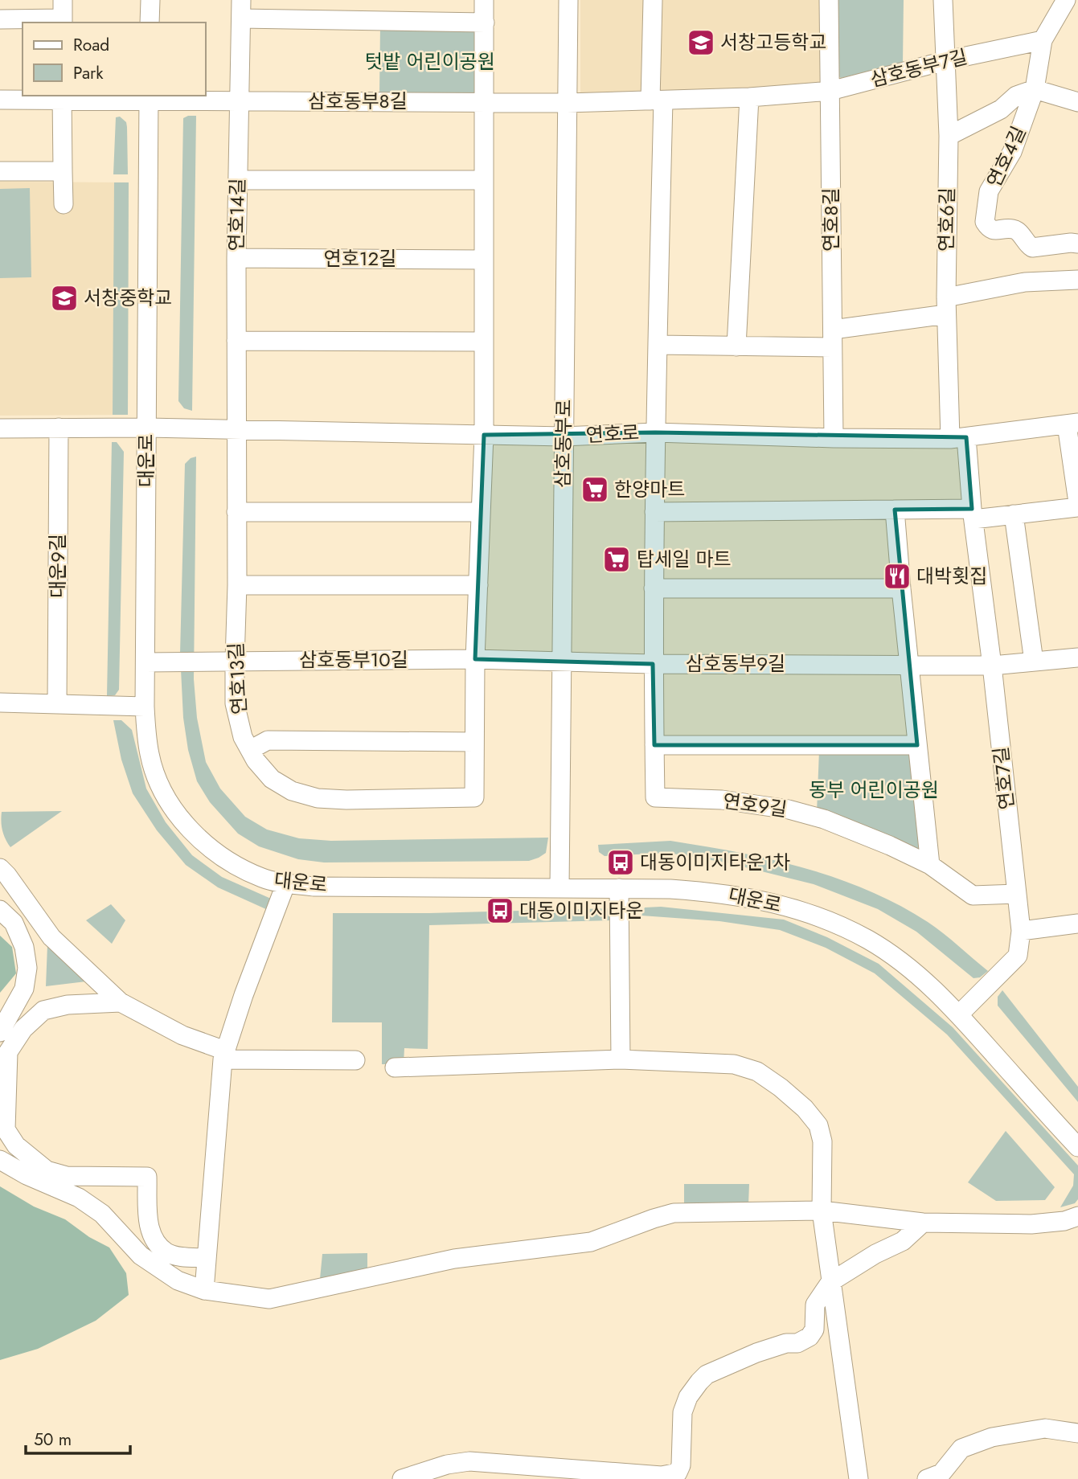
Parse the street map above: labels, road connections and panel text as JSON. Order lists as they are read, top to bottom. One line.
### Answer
{"streets":{"street":["삼호동부7길","삼호동부8길","연호4길","연호14길","연호8길","연호6길","연호12길","연호로","삼호동부로","대운로","대운9길","삼호동부10길","삼호동부9길","연호13길","연호7길","연호9길"]},"crossings":[["삼호동부7길","삼호동부8길"],["삼호동부7길","연호8길"],["삼호동부7길","연호6길"],["삼호동부7길","삼호동부로"],["삼호동부7길","연호9길"],["삼호동부8길","연호14길"],["삼호동부8길","삼호동부로"],["삼호동부8길","대운로"],["연호4길","연호6길"],["연호14길","연호12길"],["연호14길","연호로"],["연호14길","연호13길"],["연호8길","연호로"],["연호6길","연호로"],["연호6길","연호7길"],["연호로","삼호동부로"],["연호로","대운로"],["연호로","연호13길"],["연호로","연호7길"],["연호로","연호9길"],["삼호동부로","대운로"],["삼호동부로","삼호동부10길"],["삼호동부로","삼호동부9길"],["대운로","삼호동부10길"],["대운로","연호7길"],["삼호동부10길","삼호동부9길"],["삼호동부10길","연호13길"],["삼호동부9길","연호7길"],["삼호동부9길","연호9길"],["연호7길","연호9길"]],"parks":["텃밭 어린이공원","동부 어린이공원"],"places":{"school or university":["서창고등학교","서창중학교"],"supermarket":["한양마트","탑세일 마트"],"restaurant":["대박횟집"],"bus stop":["대동이미지타운1차","대동이미지타운"]},"legend":["Road","Park"],"scale_bar":"50 m"}
